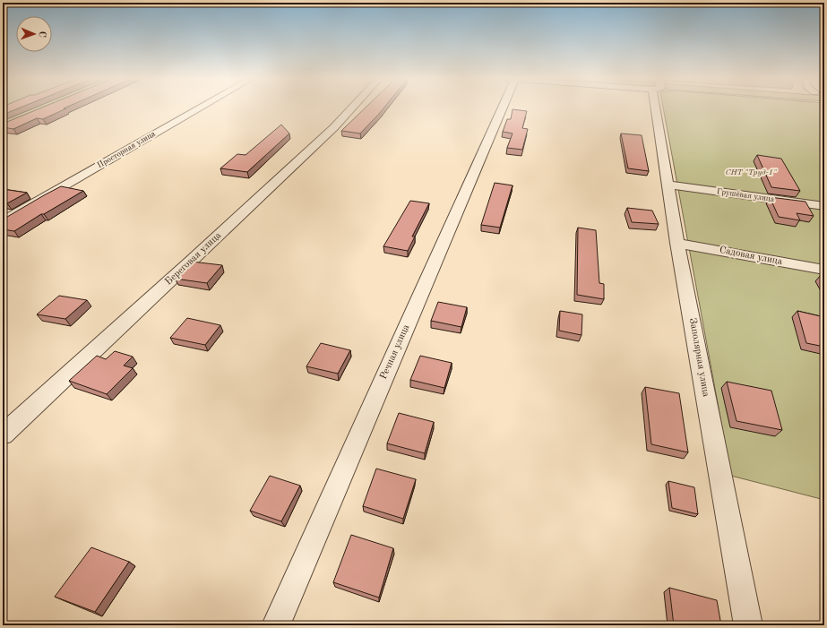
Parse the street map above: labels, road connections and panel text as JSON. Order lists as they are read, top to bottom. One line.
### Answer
{"streets":{"street":["Просторная улица","Грушёвая улица","Садовая улица","Береговая улица","Речная улица","Заполярная улица"]},"crossings":[["Грушёвая улица","Заполярная улица"],["Садовая улица","Заполярная улица"]],"parks":["СНТ \"Труд-1\""],"north":"right"}
